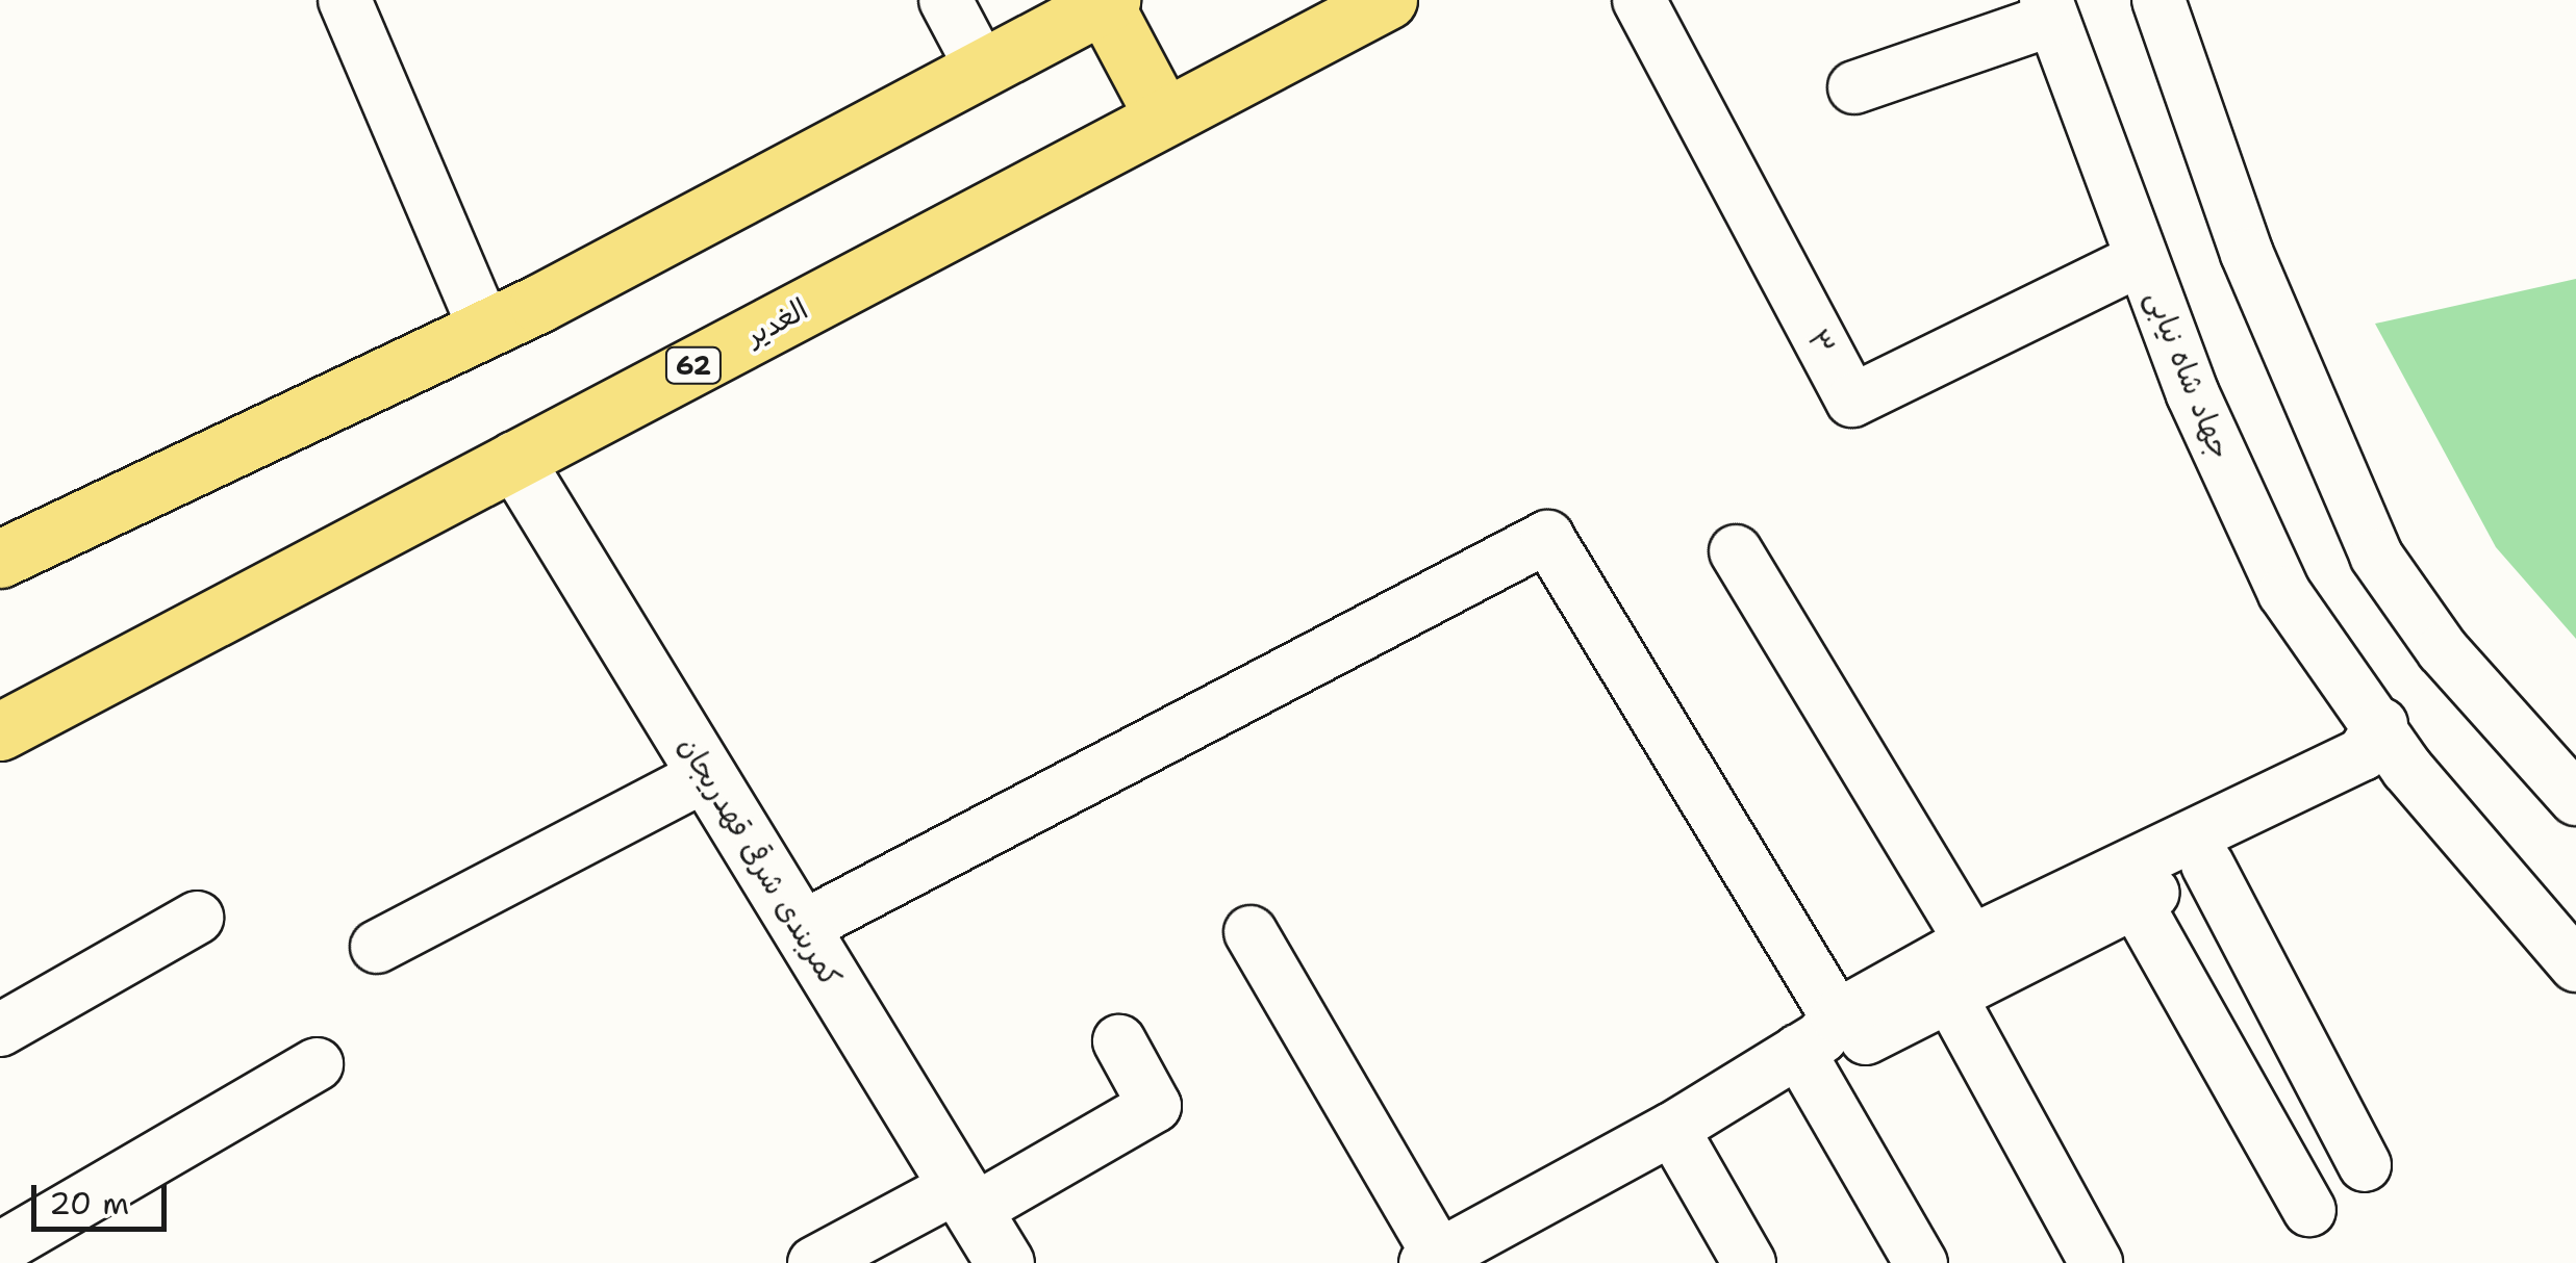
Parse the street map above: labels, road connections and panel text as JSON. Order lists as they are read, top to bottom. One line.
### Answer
{"streets":{"highway":["الغدیر","62"],"street":["۳","جهاد شاه نیابی","کمربندی شرقی قهدریجان"]},"crossings":[["الغدیر","کمربندی شرقی قهدریجان"],["۳","جهاد شاه نیابی"]],"scale_bar":"20 m"}
